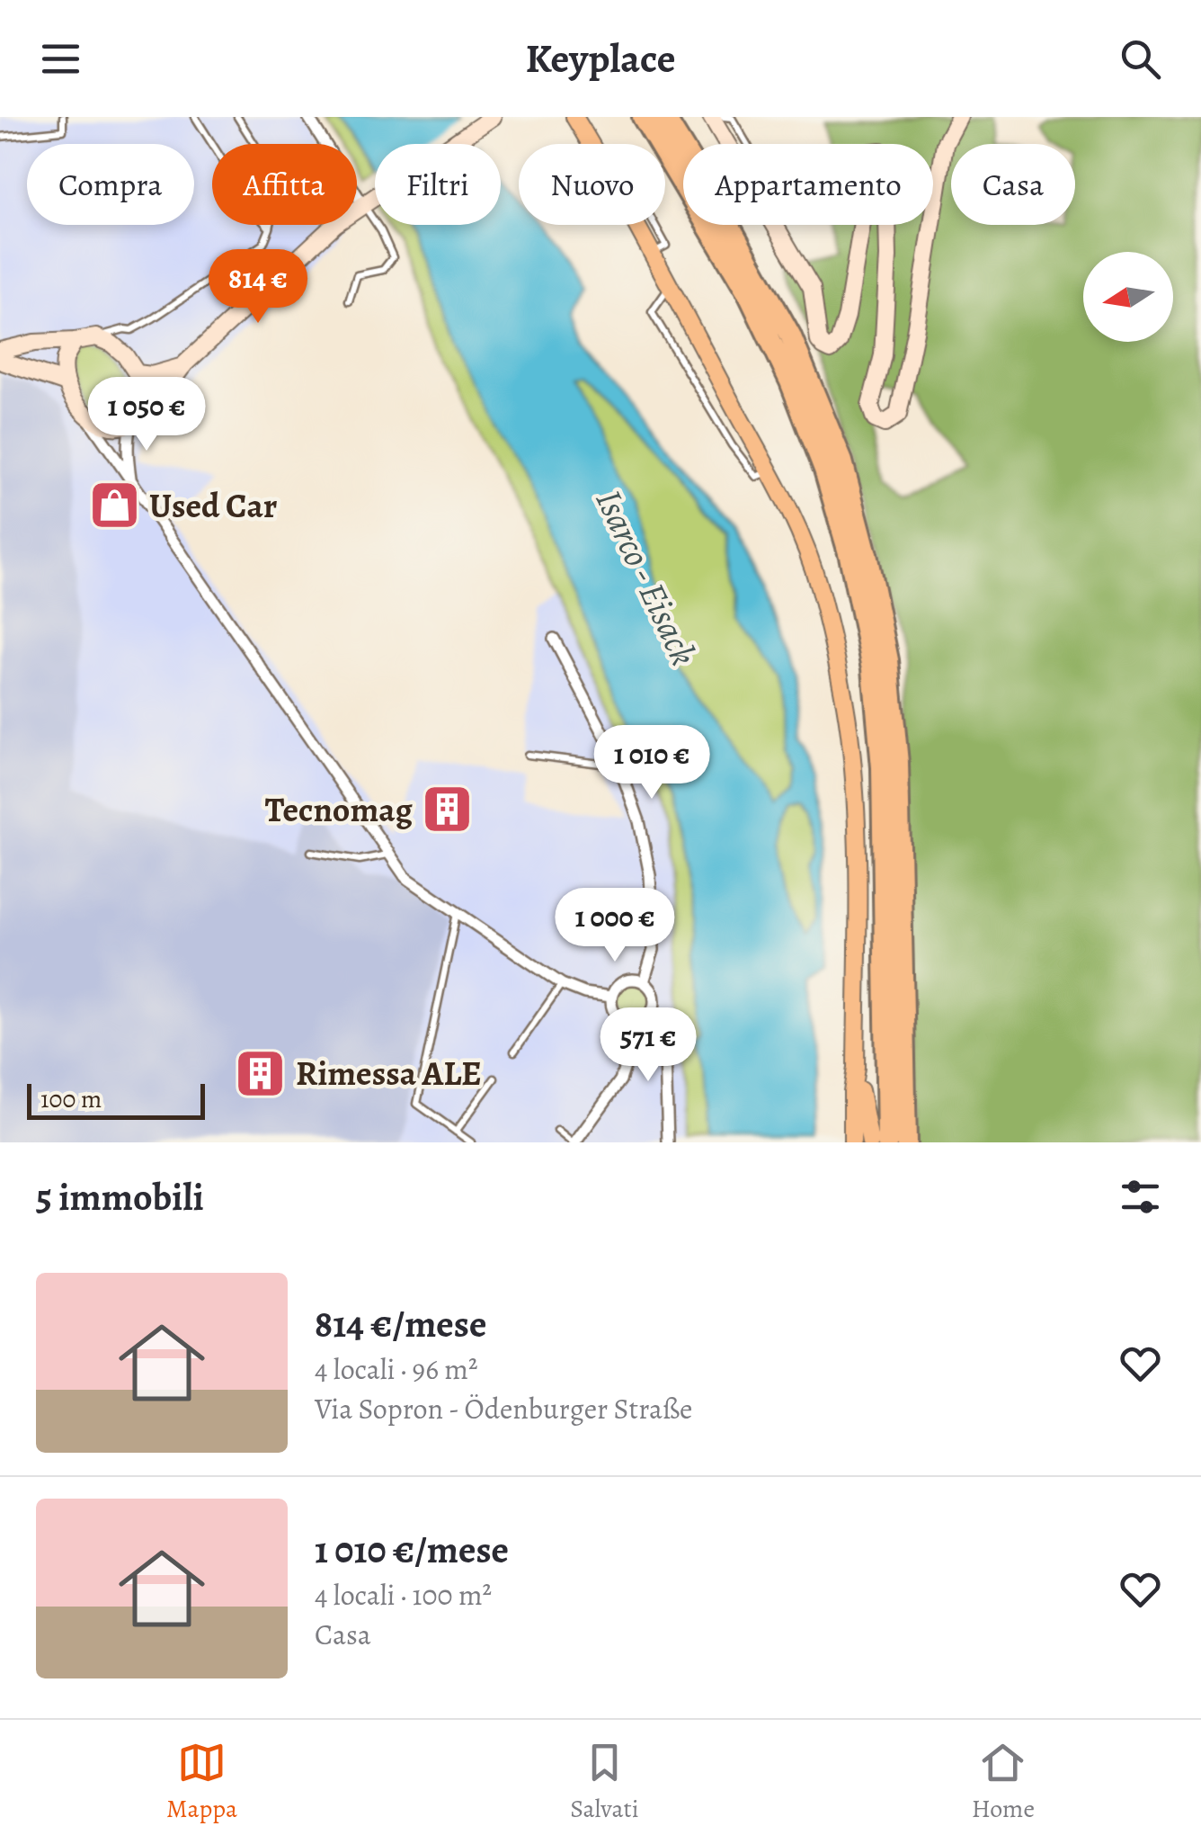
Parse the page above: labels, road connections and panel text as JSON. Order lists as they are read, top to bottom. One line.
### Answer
{"water":["Isarco - Eisack"],"places":{"shop":["Used Car"],"building":["Tecnomag","Rimessa ALE"]},"scale_bar":"100 m","north":"left","page":{"header":"Keyplace","chip":["Compra","Affitta","Filtri","Nuovo","Appartamento","Casa"],"price":["814 €","1 050 €","1 010 €","1 000 €","571 €"],"scale":"100 m","heading":"5 immobili","list":[{"name":"814 €/mese","note":"4 locali · 96 m² · Via Sopron - Ödenburger Straße"},{"name":"1 010 €/mese","note":"4 locali · 100 m² · Casa"}],"tabs":["Mappa","Salvati","Home"]}}
